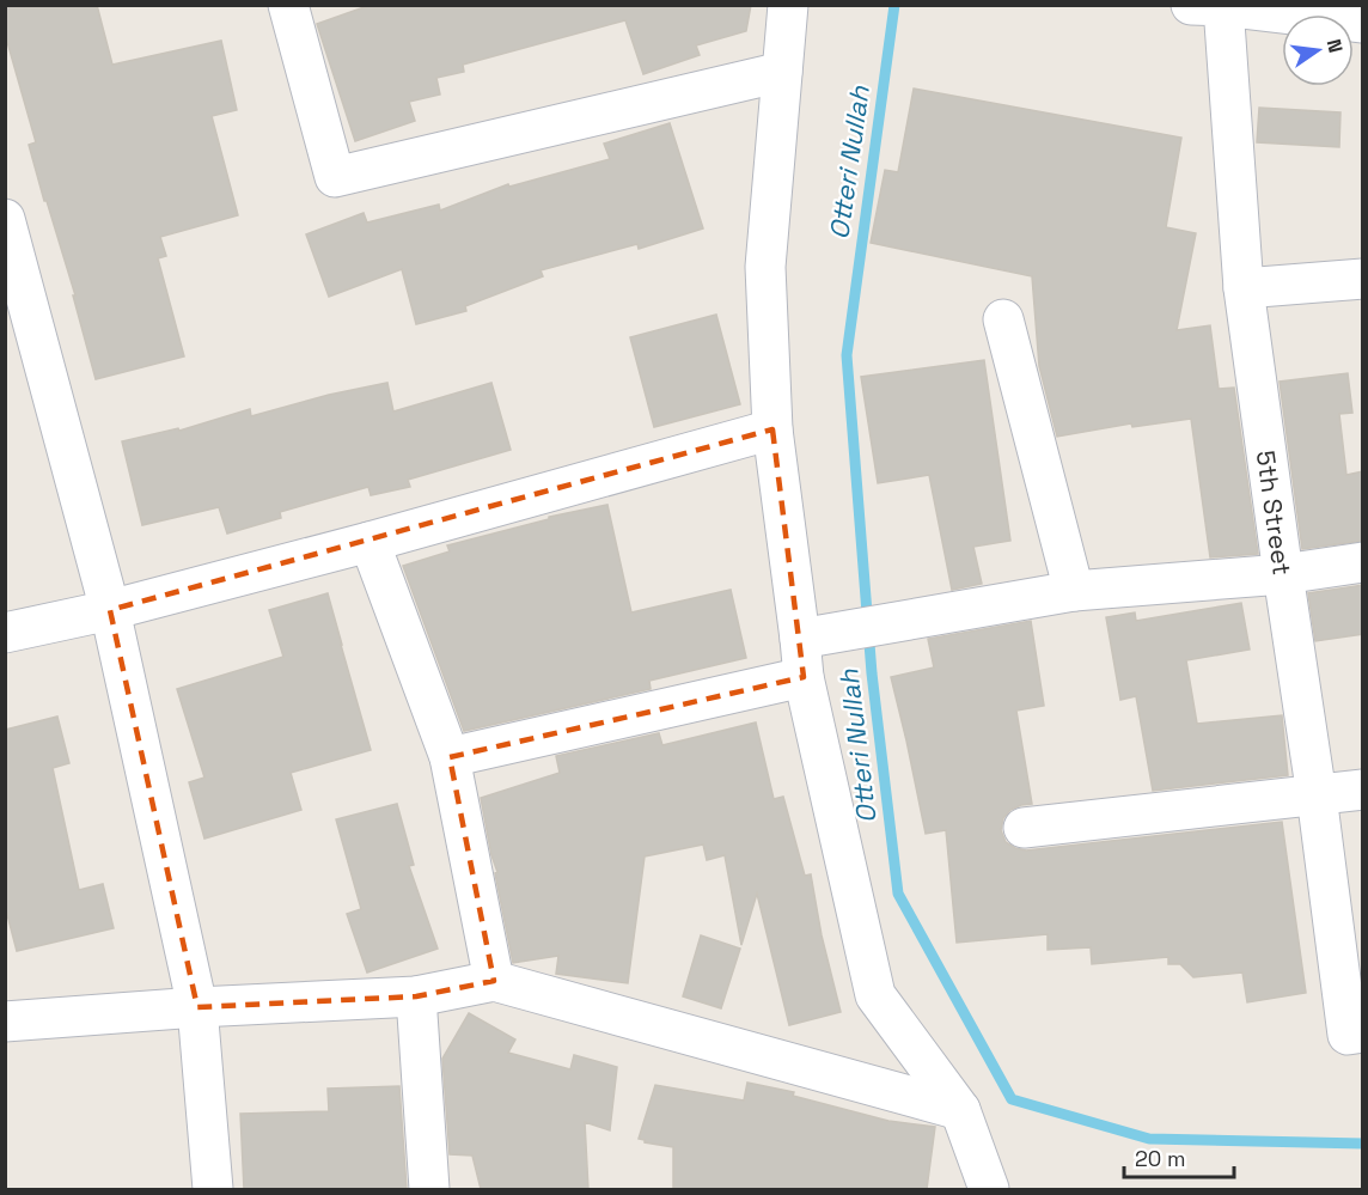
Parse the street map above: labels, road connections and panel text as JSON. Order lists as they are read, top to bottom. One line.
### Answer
{"streets":{"street":["5th Street"]},"water":["Otteri Nullah"],"scale_bar":"20 m","north":"right"}
